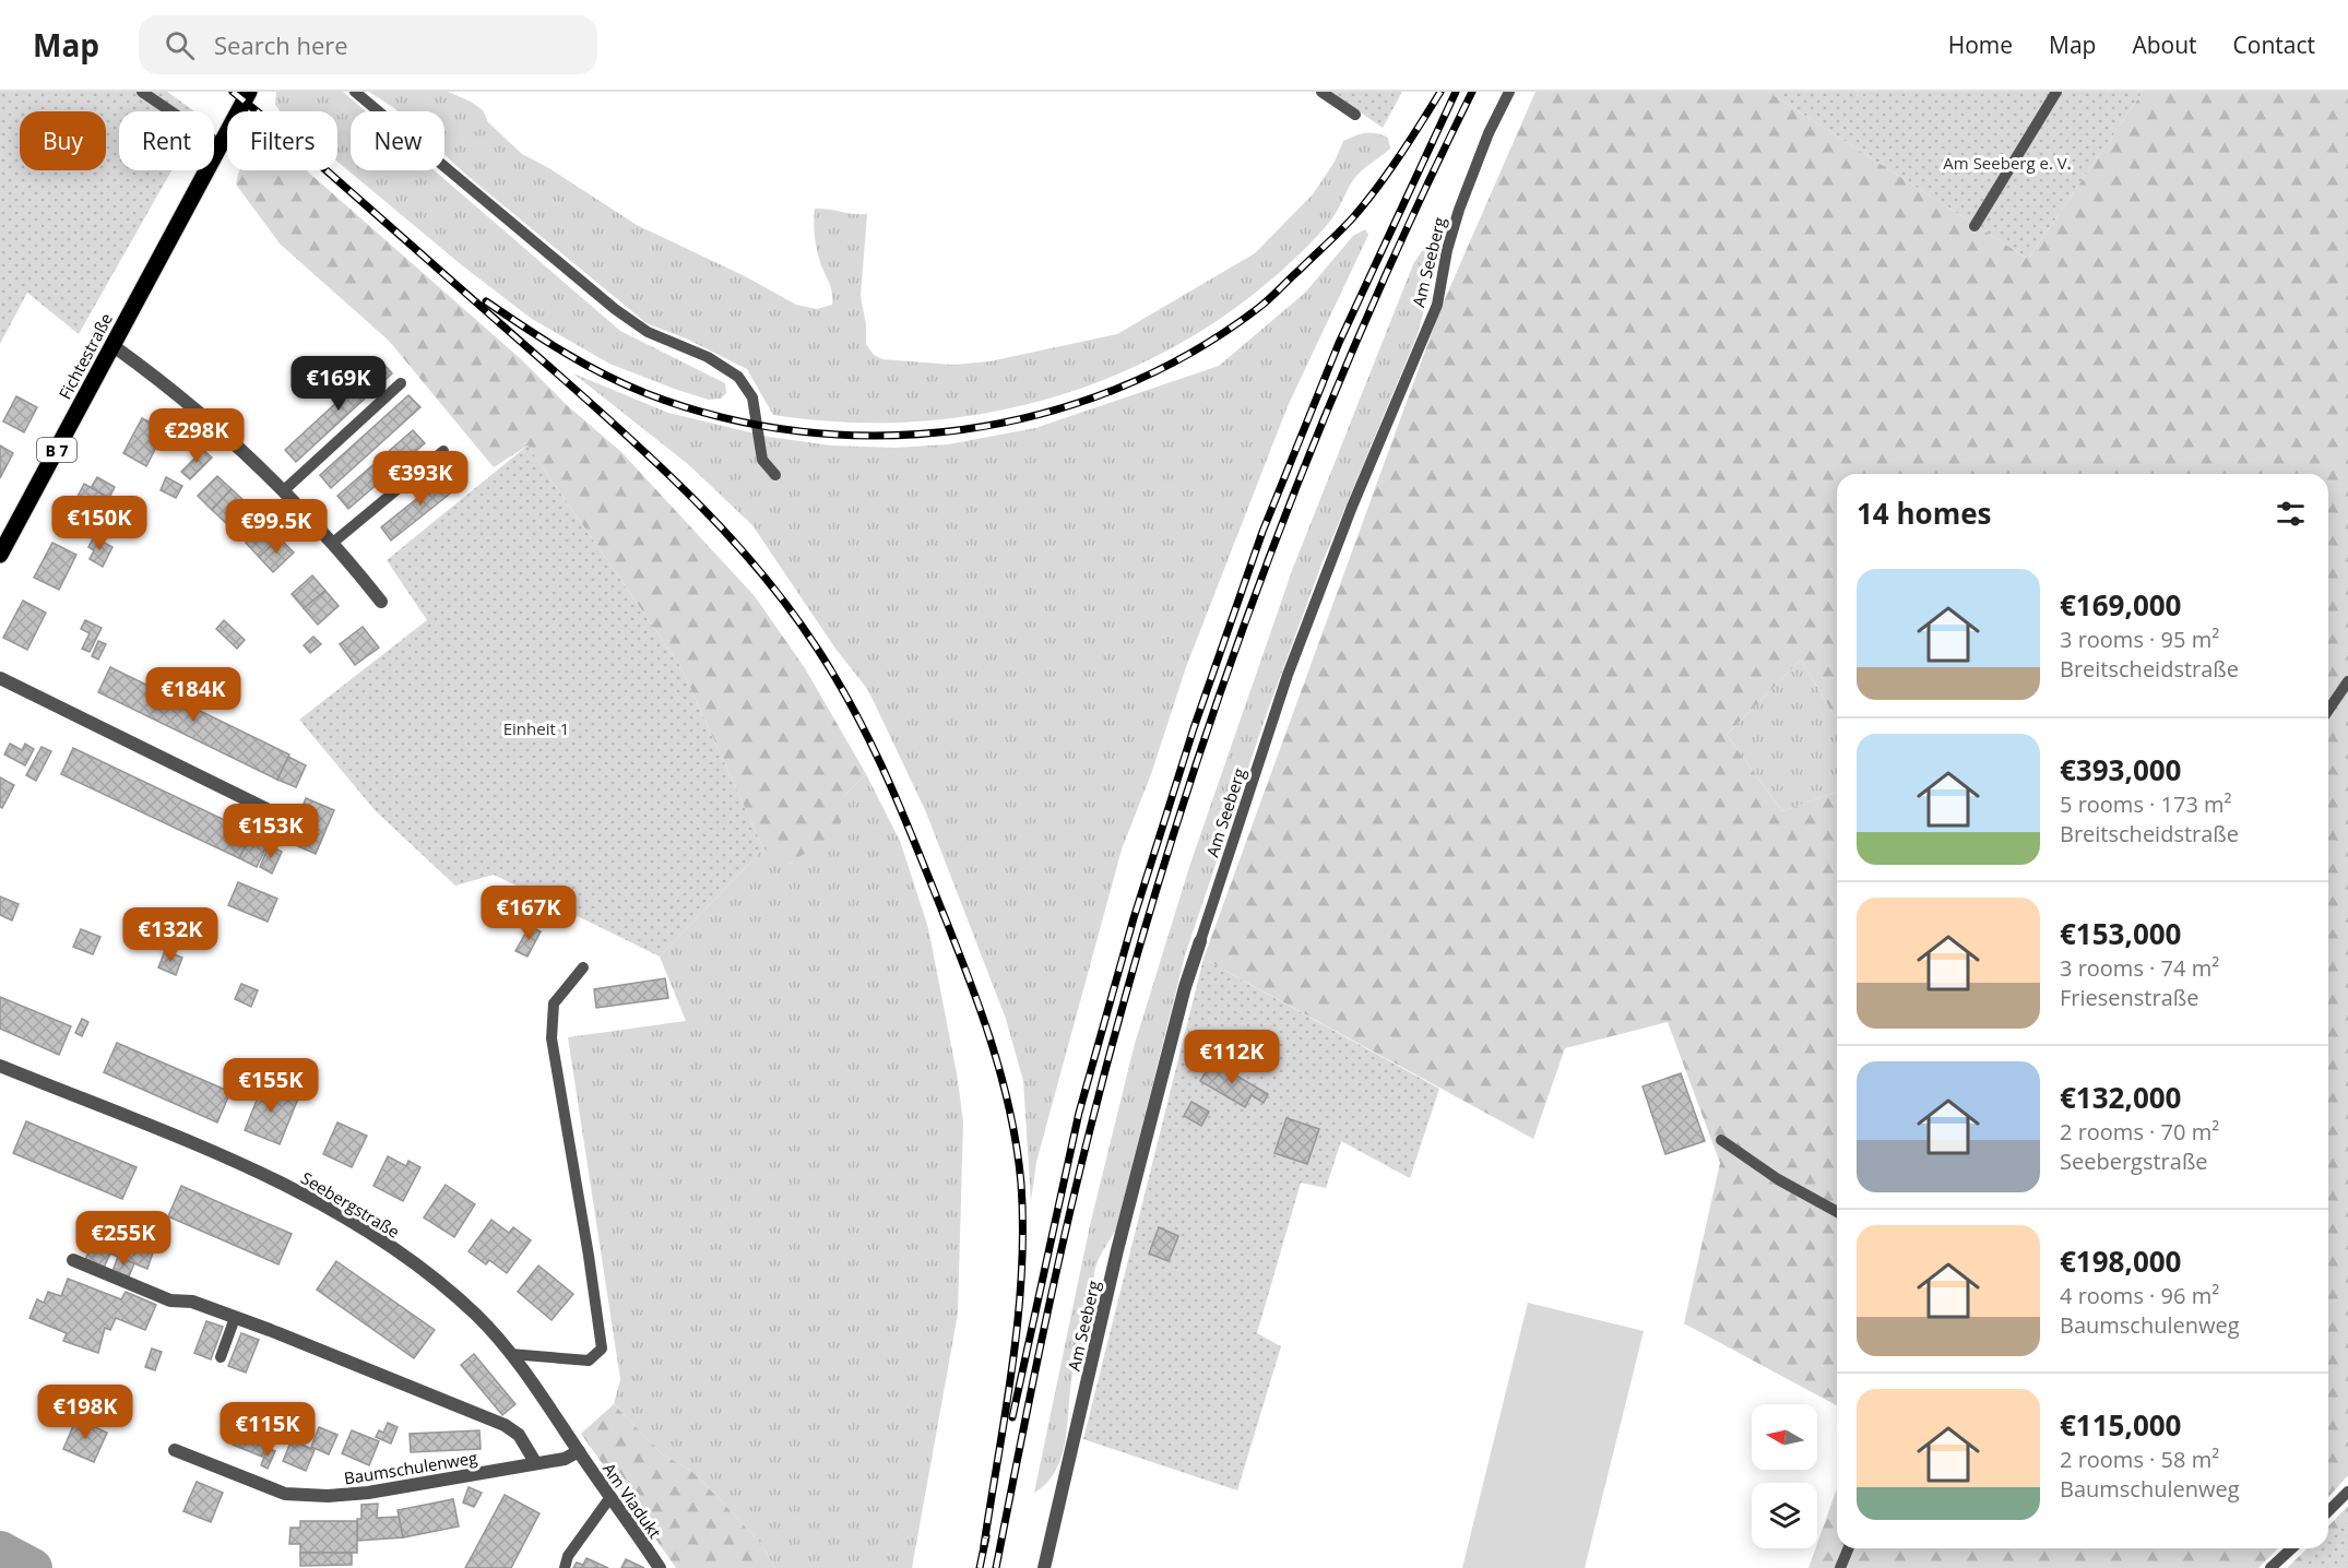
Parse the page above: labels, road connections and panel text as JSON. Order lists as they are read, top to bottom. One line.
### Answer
{"streets":{"main road":["Fichtestraße","B 7"],"street":["Am Seeberg","Seebergstraße","Baumschulenweg","Am Viadukt"]},"crossings":[["Fichtestraße","B 7"],["Seebergstraße","Baumschulenweg"],["Seebergstraße","Am Viadukt"],["Baumschulenweg","Am Viadukt"]],"parks":["Am Seeberg e. V.","Einheit 1"],"north":"left","page":{"header":"Map","search":"Search here","nav":["Home","Map","About","Contact"],"chip":["Buy","Rent","Filters","New"],"price":["€169K","€298K","€393K","€150K","€99.5K","€184K","€153K","€167K","€132K","€112K","€155K","€255K","€198K","€115K"],"heading":"14 homes","list":[{"name":"€169,000","note":"3 rooms · 95 m² · Breitscheidstraße"},{"name":"€393,000","note":"5 rooms · 173 m² · Breitscheidstraße"},{"name":"€153,000","note":"3 rooms · 74 m² · Friesenstraße"},{"name":"€132,000","note":"2 rooms · 70 m² · Seebergstraße"},{"name":"€198,000","note":"4 rooms · 96 m² · Baumschulenweg"},{"name":"€115,000","note":"2 rooms · 58 m² · Baumschulenweg"}]}}
